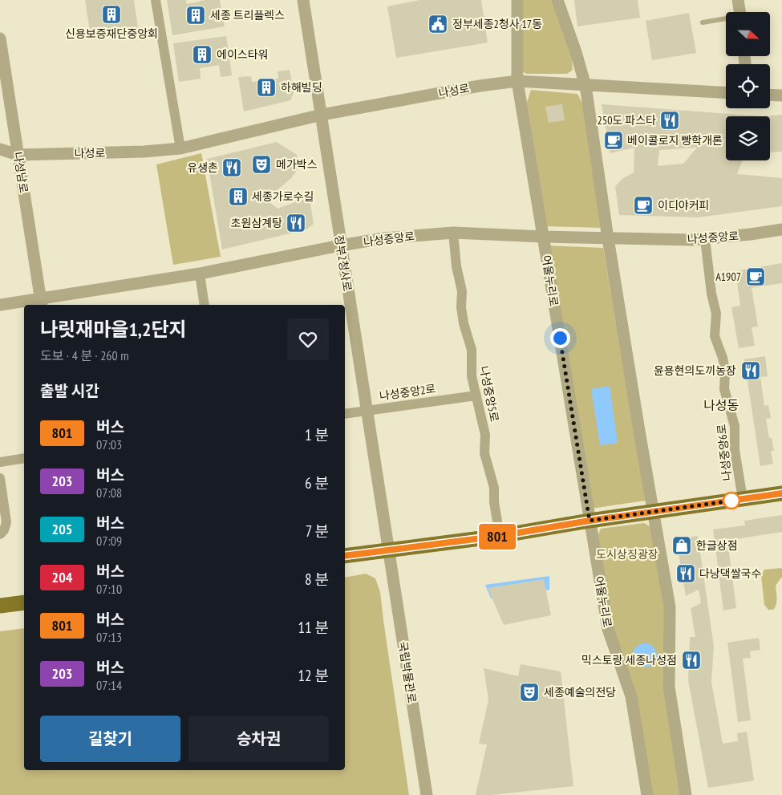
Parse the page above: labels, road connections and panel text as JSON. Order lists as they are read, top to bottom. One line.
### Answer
{"streets":{"street":["나성로","나성남로","나성중앙로","정부2청사로","어울누리로","나성중앙2로","나성중앙5로","나성중앙6로","국립박물관로"]},"crossings":[["나성로","나성남로"],["나성로","정부2청사로"],["나성로","어울누리로"],["나성남로","나성중앙로"],["나성중앙로","정부2청사로"],["나성중앙로","어울누리로"],["나성중앙로","나성중앙5로"],["나성중앙로","나성중앙6로"],["정부2청사로","나성중앙2로"],["정부2청사로","국립박물관로"],["나성중앙2로","나성중앙5로"]],"districts":["나성동"],"parks":["도시상징광장"],"places":{"building":["신용보증재단중앙회","세종 트리플렉스","에이스타워","하해빌딩","세종가로수길"],"public building":["정부세종2청사 17동"],"restaurant":["250도 파스타","유생촌","초원삼계탕","윤용현의도끼농장","다낭댁쌀국수","믹스토랑 세종나성점"],"cafe":["베이콜로지 빵학개론","이디야커피","A1907"],"theatre":["메가박스","세종예술의전당"],"shop":["한글상점"]},"lines":["bus line 801"],"north":"right","page":{"on_map":"801","heading":[["나릿재마을1,2단지","도보 · 4 분 · 260 m"],"출발 시간"],"list":[{"mark":"801","name":"버스","note":"07:03","value":"1 분"},{"mark":"203","name":"버스","note":"07:08","value":"6 분"},{"mark":"205","name":"버스","note":"07:09","value":"7 분"},{"mark":"204","name":"버스","note":"07:10","value":"8 분"},{"mark":"801","name":"버스","note":"07:13","value":"11 분"},{"mark":"203","name":"버스","note":"07:14","value":"12 분"}],"buttons":["길찾기","승차권"]}}
